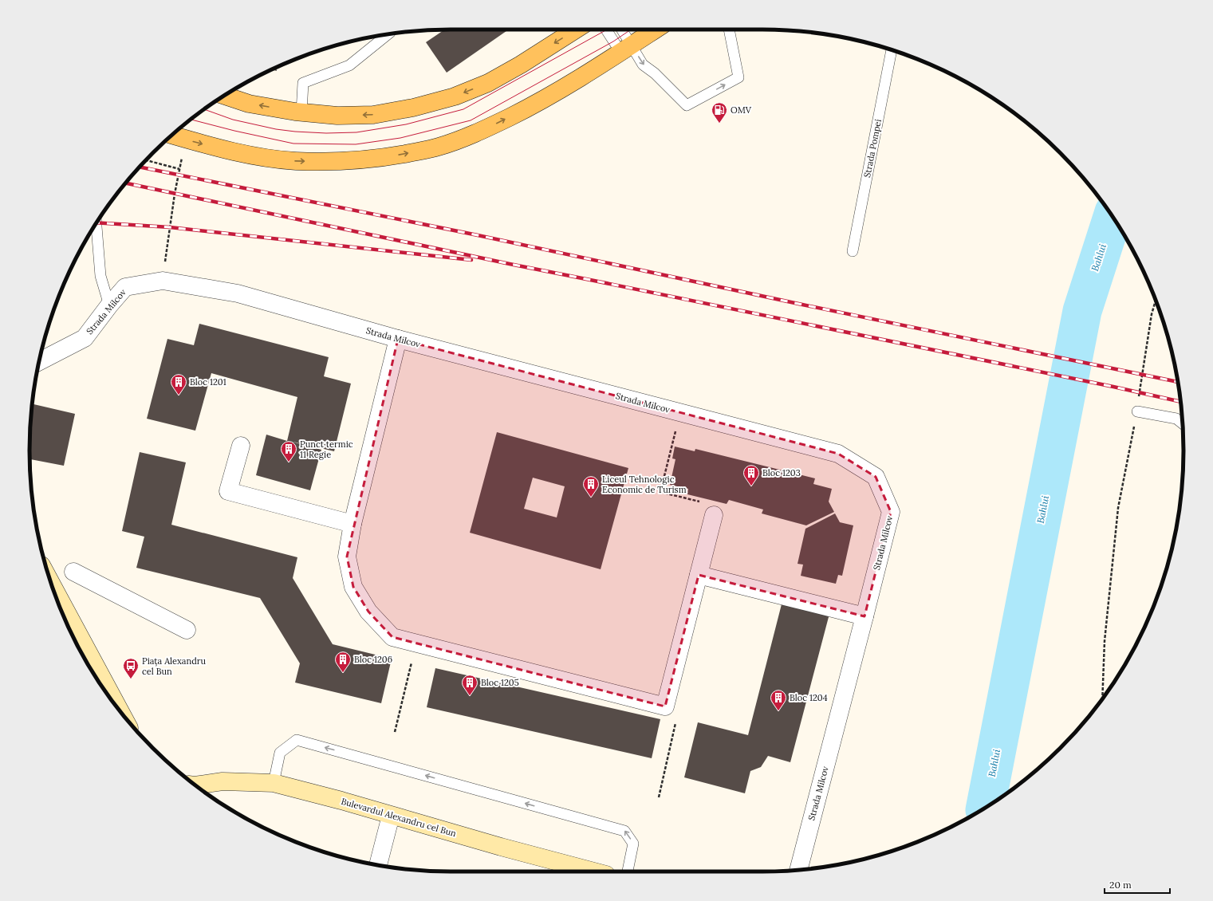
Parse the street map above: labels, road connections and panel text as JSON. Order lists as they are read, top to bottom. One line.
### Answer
{"streets":{"street":["Strada Milcov","Bulevardul Alexandru cel Bun"],"lane":["Strada Pompei"]},"water":["Bahlui"],"places":{"fuel station":["OMV"],"building":["Bloc 1201","Punct termic 11 Regie","Bloc 1203","Liceul Tehnologic Economic de Turism","Bloc 1206","Bloc 1205","Bloc 1204"],"bus stop":["Piața Alexandru cel Bun"]},"scale_bar":"20 m"}
